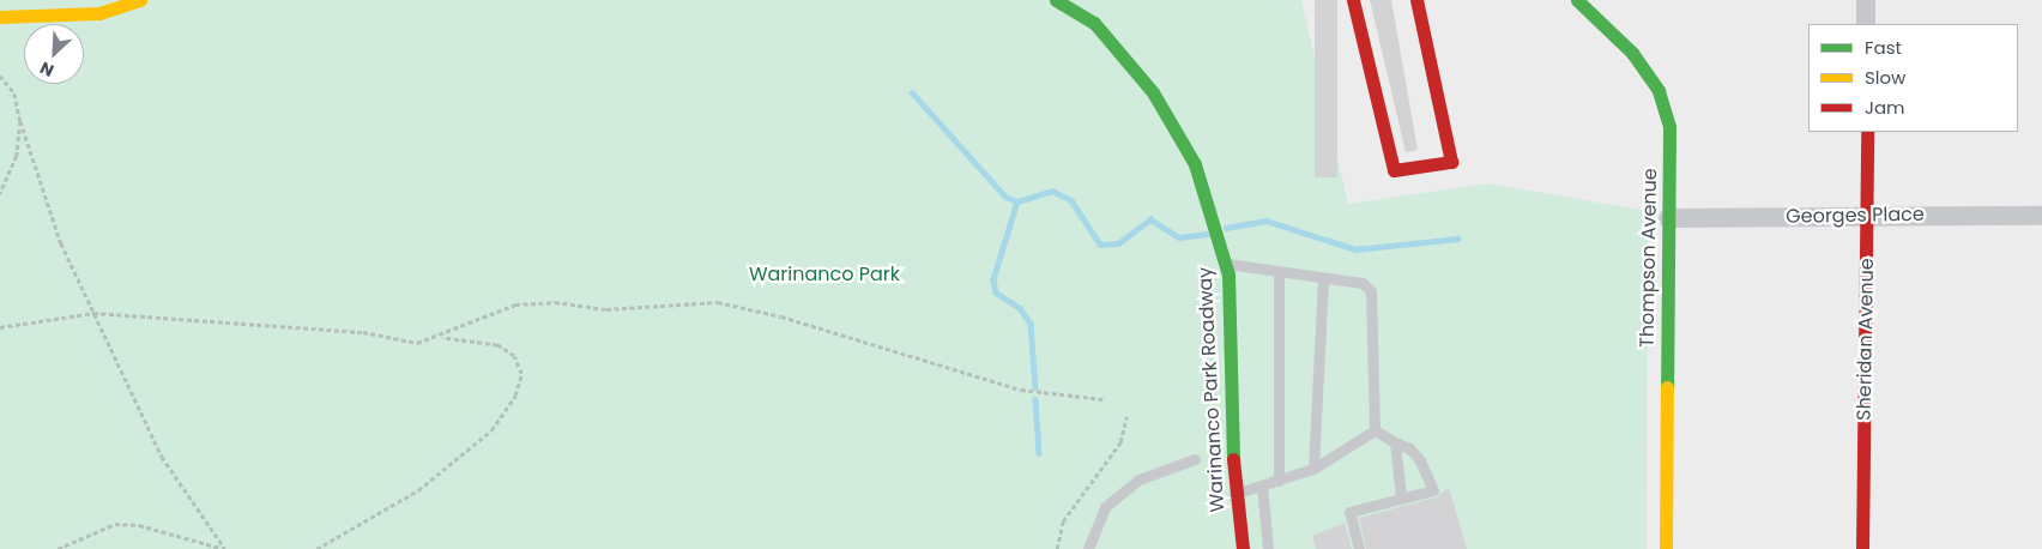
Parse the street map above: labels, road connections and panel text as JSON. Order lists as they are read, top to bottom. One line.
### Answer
{"streets":{"street":["Georges Place","Thompson Avenue","Sheridan Avenue","Warinanco Park Roadway"]},"crossings":[["Georges Place","Thompson Avenue"],["Georges Place","Sheridan Avenue"]],"parks":["Warinanco Park"],"legend":["Fast","Slow","Jam"],"north":"bottom left"}
